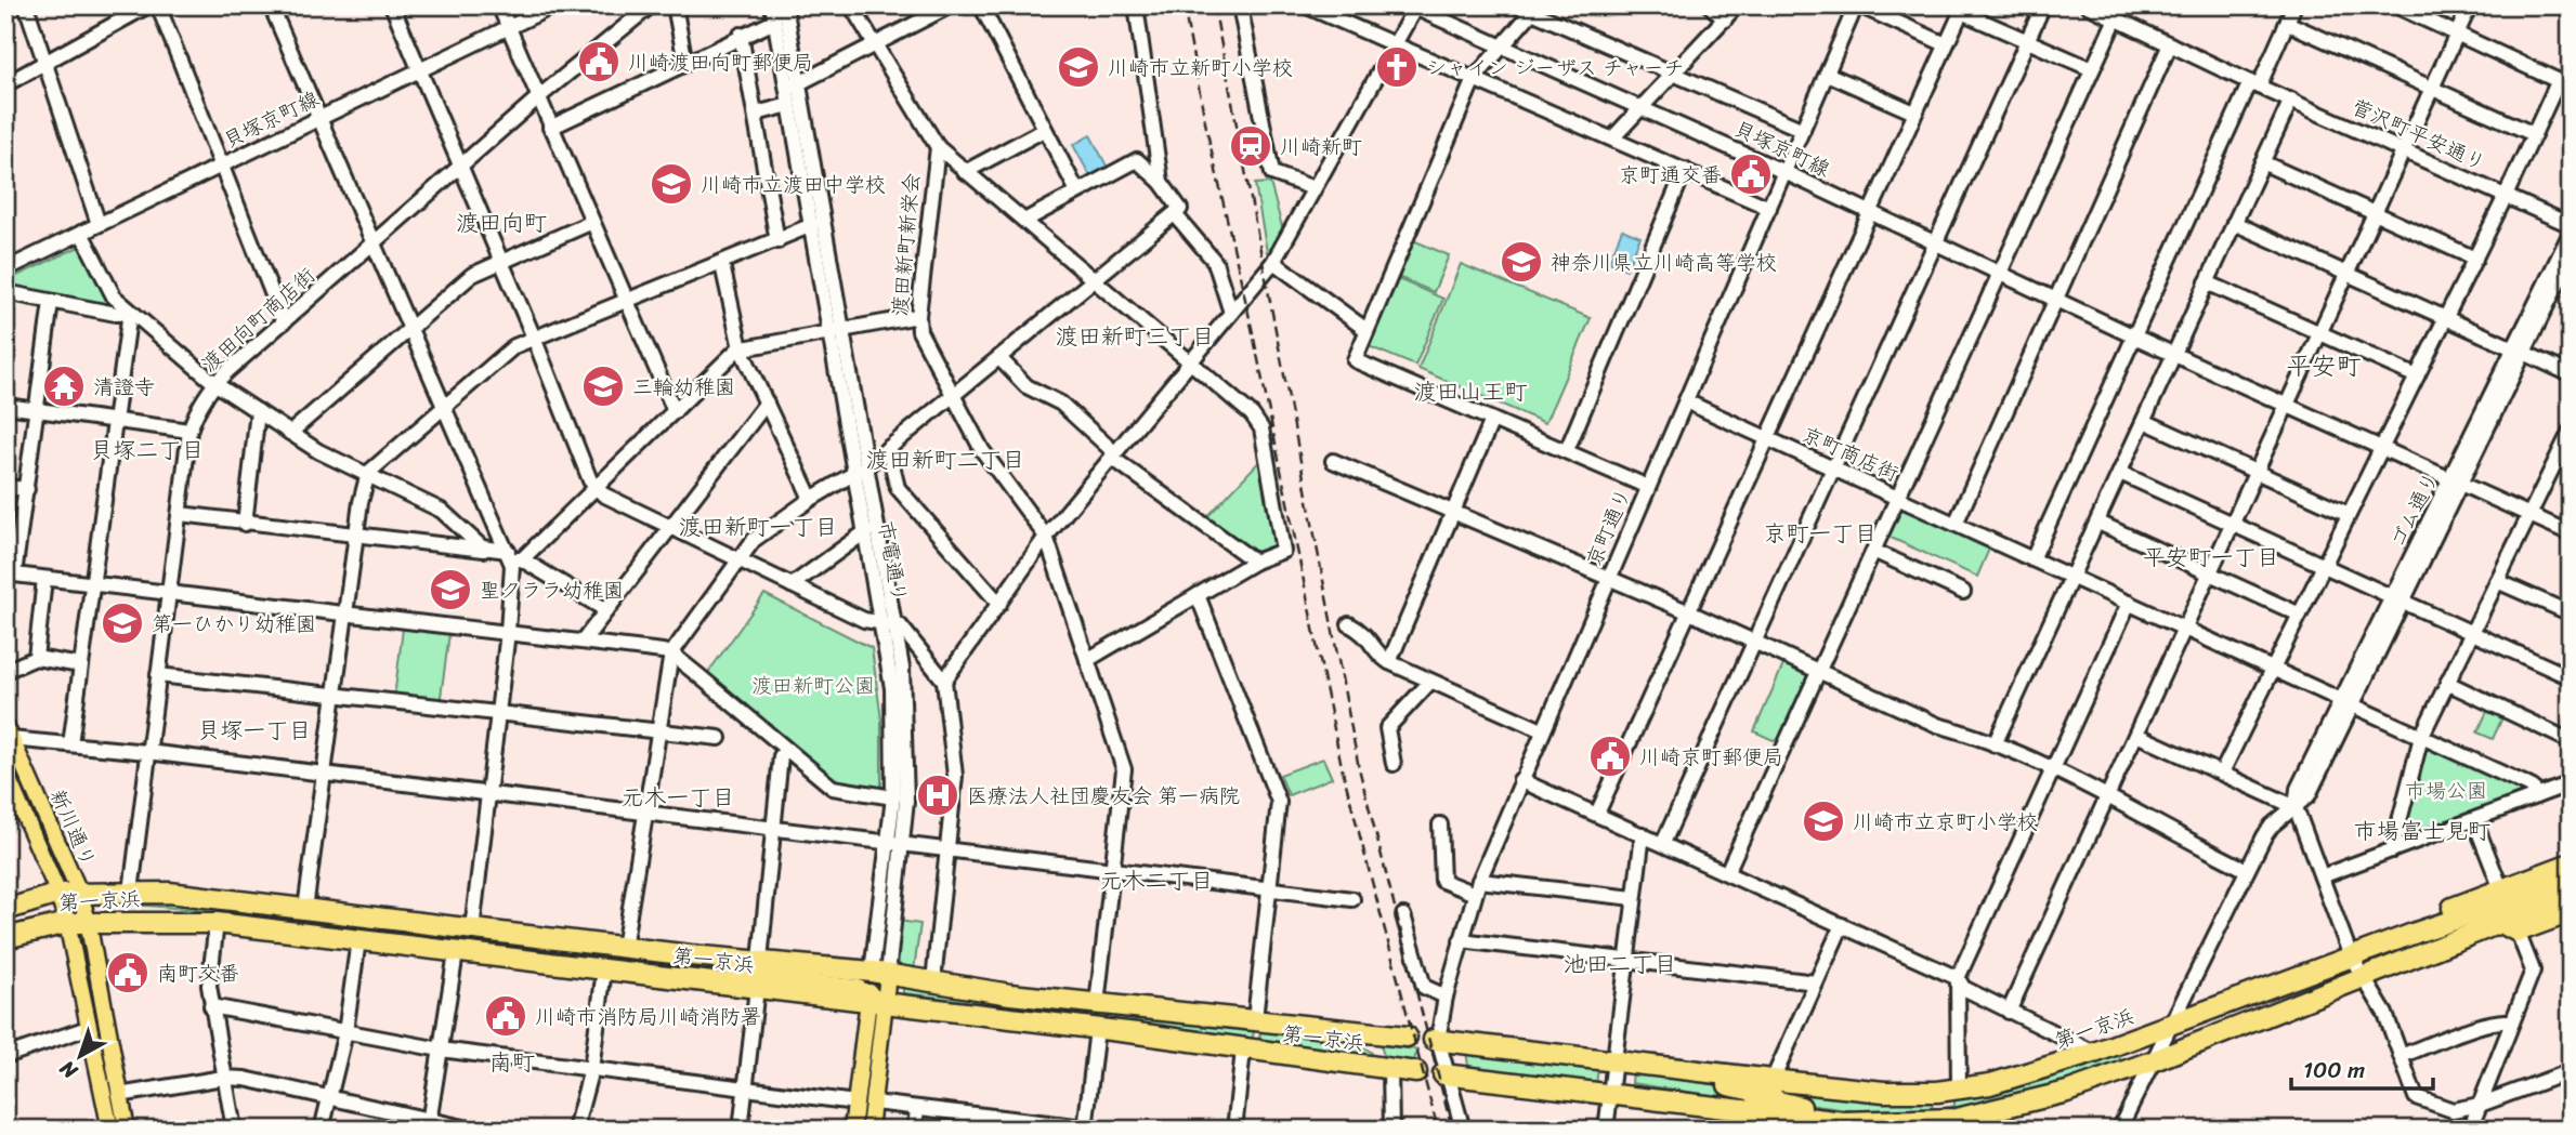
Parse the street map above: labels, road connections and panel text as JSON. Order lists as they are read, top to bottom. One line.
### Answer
{"streets":{"highway":["第一京浜"],"main road":["市電通り","新川通り"],"street":["貝塚京町線","菅沢町平安通り","渡田新町新栄会","渡田向町商店街","京町商店街","ゴム通り","京町通り"]},"crossings":[["貝塚京町線","ゴム通り"],["貝塚京町線","京町通り"],["渡田新町新栄会","第一京浜"],["渡田向町商店街","第一京浜"],["京町商店街","ゴム通り"],["京町商店街","京町通り"],["京町通り","第一京浜"],["市電通り","第一京浜"],["新川通り","第一京浜"]],"districts":["渡田向町","渡田新町三丁目","平安町","渡田山王町","貝塚二丁目","渡田新町二丁目","渡田新町一丁目","京町一丁目","平安町一丁目","貝塚一丁目","元木一丁目","市場富士見町","元木二丁目","池田二丁目","南町"],"parks":["渡田新町公園","市場公園"],"places":{"public building":["川崎渡田向町郵便局","京町通交番","川崎京町郵便局","南町交番","川崎市消防局川崎消防署"],"school or university":["川崎市立新町小学校","川崎市立渡田中学校","神奈川県立川崎高等学校","三輪幼稚園","聖クララ幼稚園","第一ひかり幼稚園","川崎市立京町小学校"],"church":["シャイン ジーザス チャーチ"],"station":["川崎新町"],"temple":["清證寺"],"hospital":["医療法人社団慶友会 第一病院"]},"scale_bar":"100 m","north":"bottom left"}
